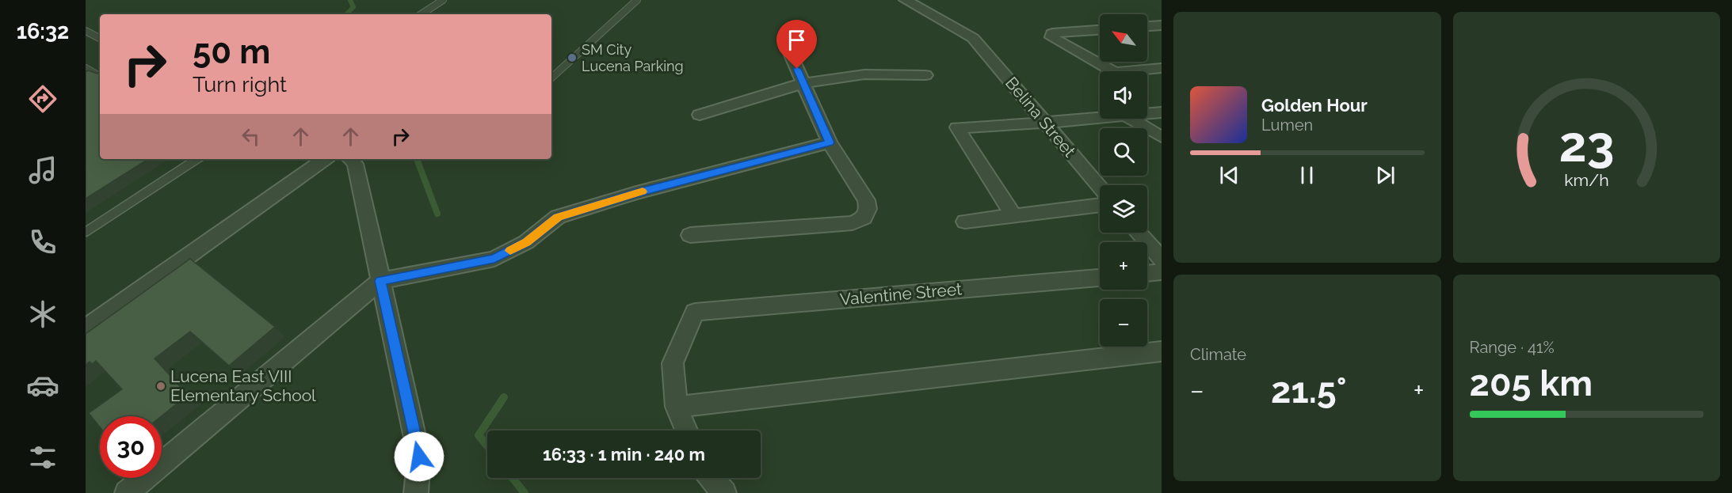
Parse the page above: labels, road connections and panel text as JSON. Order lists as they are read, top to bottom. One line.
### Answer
{"streets":{"street":["Belina Street","Valentine Street"]},"places":["SM City Lucena Parking","Lucena East VIII Elementary School"],"north":"top left","page":{"tabs":"16:32","map_buttons":["+","−"],"turn":["50 m","Turn right"],"song":["Golden Hour","Lumen"],"tile":["Climate",["Range · 41%","205 km"]],"heat":["−","21.5°","+"],"limit":"30","trip":"16:33 · 1 min · 240 m","gauge":["23","km/h"]}}
